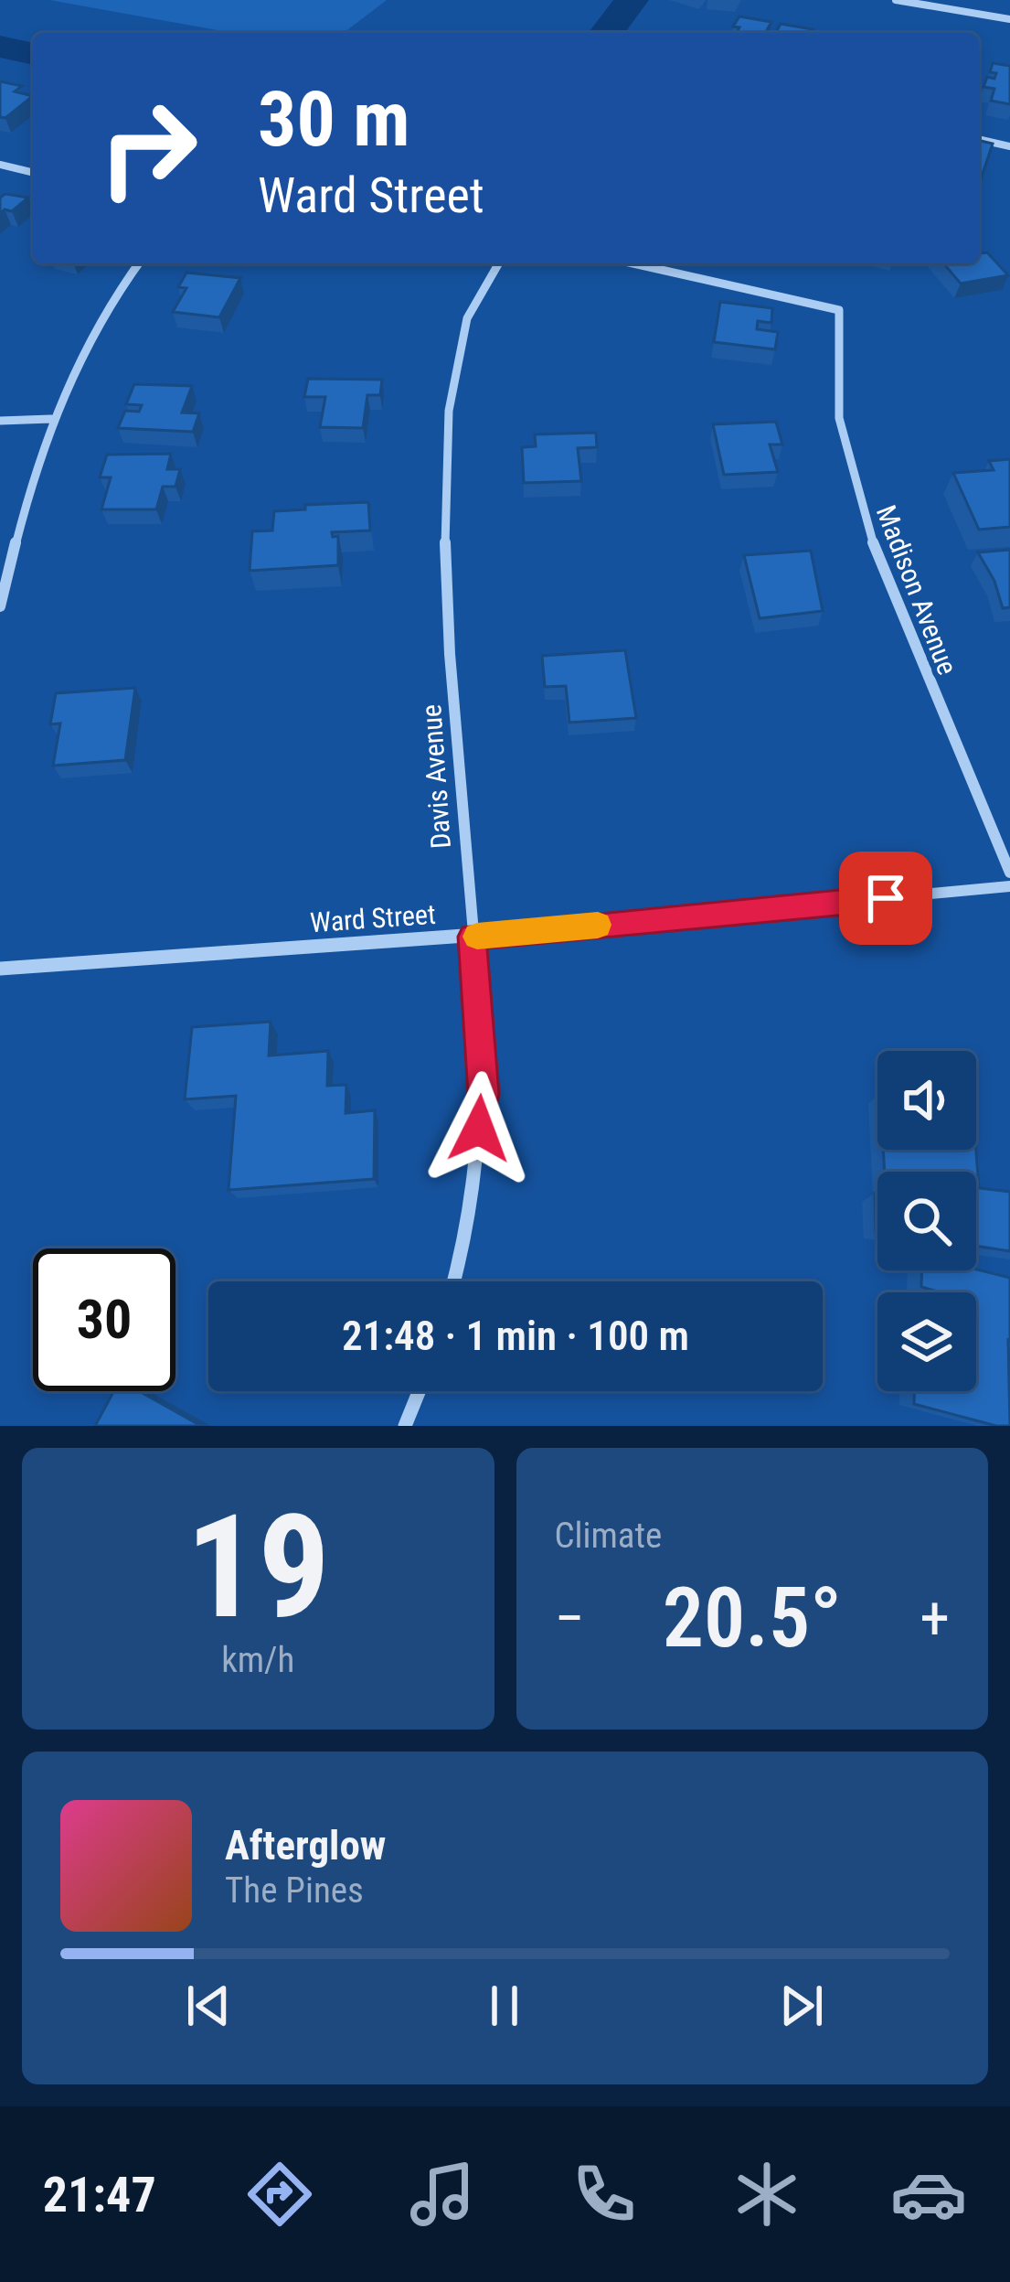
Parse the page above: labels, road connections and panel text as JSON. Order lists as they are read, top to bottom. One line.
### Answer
{"streets":{"street":["Madison Avenue","Davis Avenue","Ward Street"]},"crossings":[["Davis Avenue","Ward Street"]],"page":{"turn":["30 m","Ward Street"],"limit":"30","trip":"21:48 · 1 min · 100 m","tile":[["19","km/h"],"Climate"],"heat":["−","20.5°","+"],"song":["Afterglow","The Pines"],"tabs":"21:47"}}
